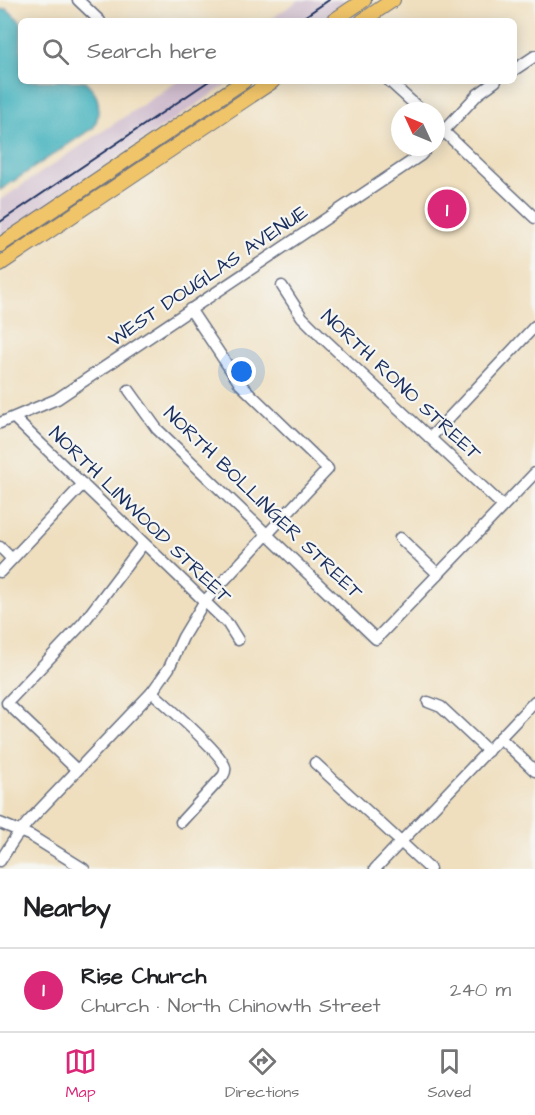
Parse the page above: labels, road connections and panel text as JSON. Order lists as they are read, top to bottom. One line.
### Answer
{"streets":{"street":["WEST DOUGLAS AVENUE","NORTH RONO STREET","NORTH BOLLINGER STREET","NORTH LINWOOD STREET"]},"crossings":[["WEST DOUGLAS AVENUE","NORTH LINWOOD STREET"]],"north":"top left","page":{"search":"Search here","pins":"1","heading":"Nearby","list":[{"mark":"1","name":"Rise Church","note":"Church · North Chinowth Street","value":"240 m"}],"nav":["Map","Directions","Saved"]}}
